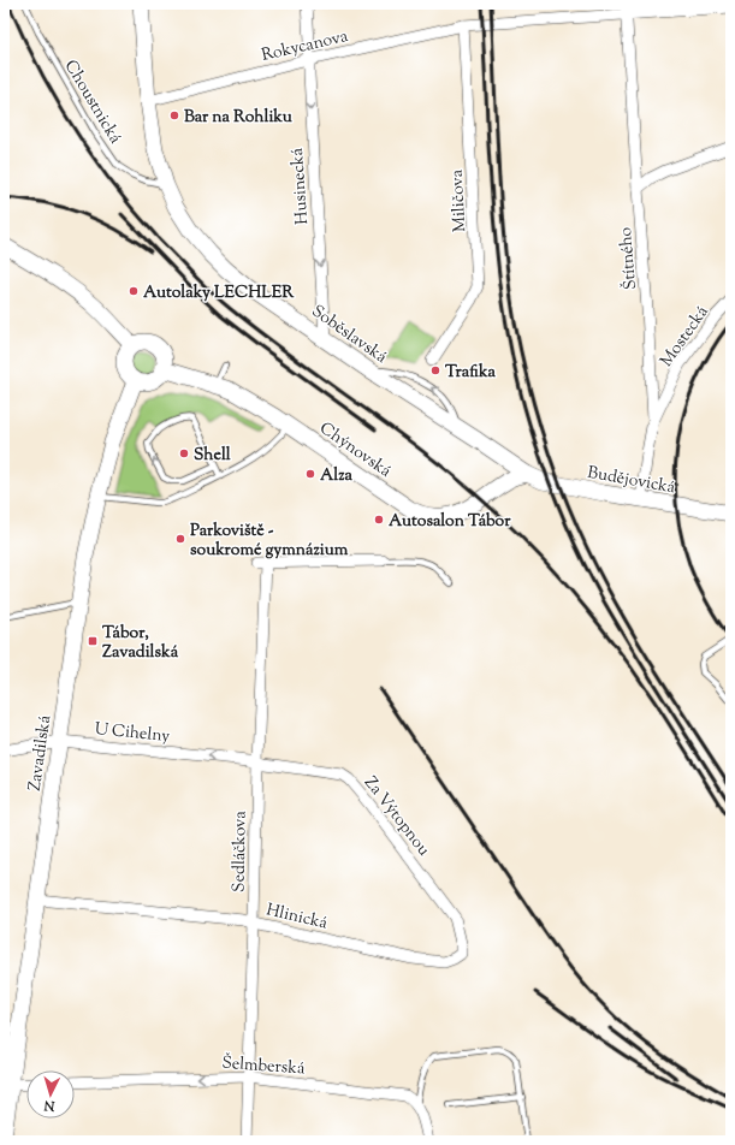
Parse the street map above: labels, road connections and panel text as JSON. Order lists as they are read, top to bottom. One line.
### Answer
{"streets":{"main road":["Soběslavská","Chýnovská","Budějovická","Zavadilská"],"street":["Rokycanova","Husinecká","Miličova","Štítného","Mostecká","U Cihelny","Za Výtopnou","Sedláčkova","Hlinická","Šelmberská"],"lane":["Choustnická"]},"crossings":[["Rokycanova","Husinecká"],["Rokycanova","Miličova"],["Rokycanova","Štítného"],["Rokycanova","Soběslavská"],["Choustnická","Soběslavská"],["Husinecká","Soběslavská"],["Štítného","Mostecká"],["Štítného","Budějovická"],["Soběslavská","Chýnovská"],["Soběslavská","Budějovická"],["Chýnovská","Budějovická"],["Chýnovská","Zavadilská"],["U Cihelny","Zavadilská"],["U Cihelny","Za Výtopnou"],["U Cihelny","Sedláčkova"],["Zavadilská","Hlinická"],["Za Výtopnou","Sedláčkova"],["Za Výtopnou","Hlinická"],["Sedláčkova","Hlinická"],["Sedláčkova","Šelmberská"]],"one_way":["Husinecká","U Cihelny","Šelmberská"],"places":{"other":["Bar na Rohliku","Autolaky LECHLER","Trafika","Shell","Alza","Autosalon Tábor","Parkoviště - soukromé gymnázium"],"transit":["Tábor, Zavadilská"]},"north":"bottom"}
